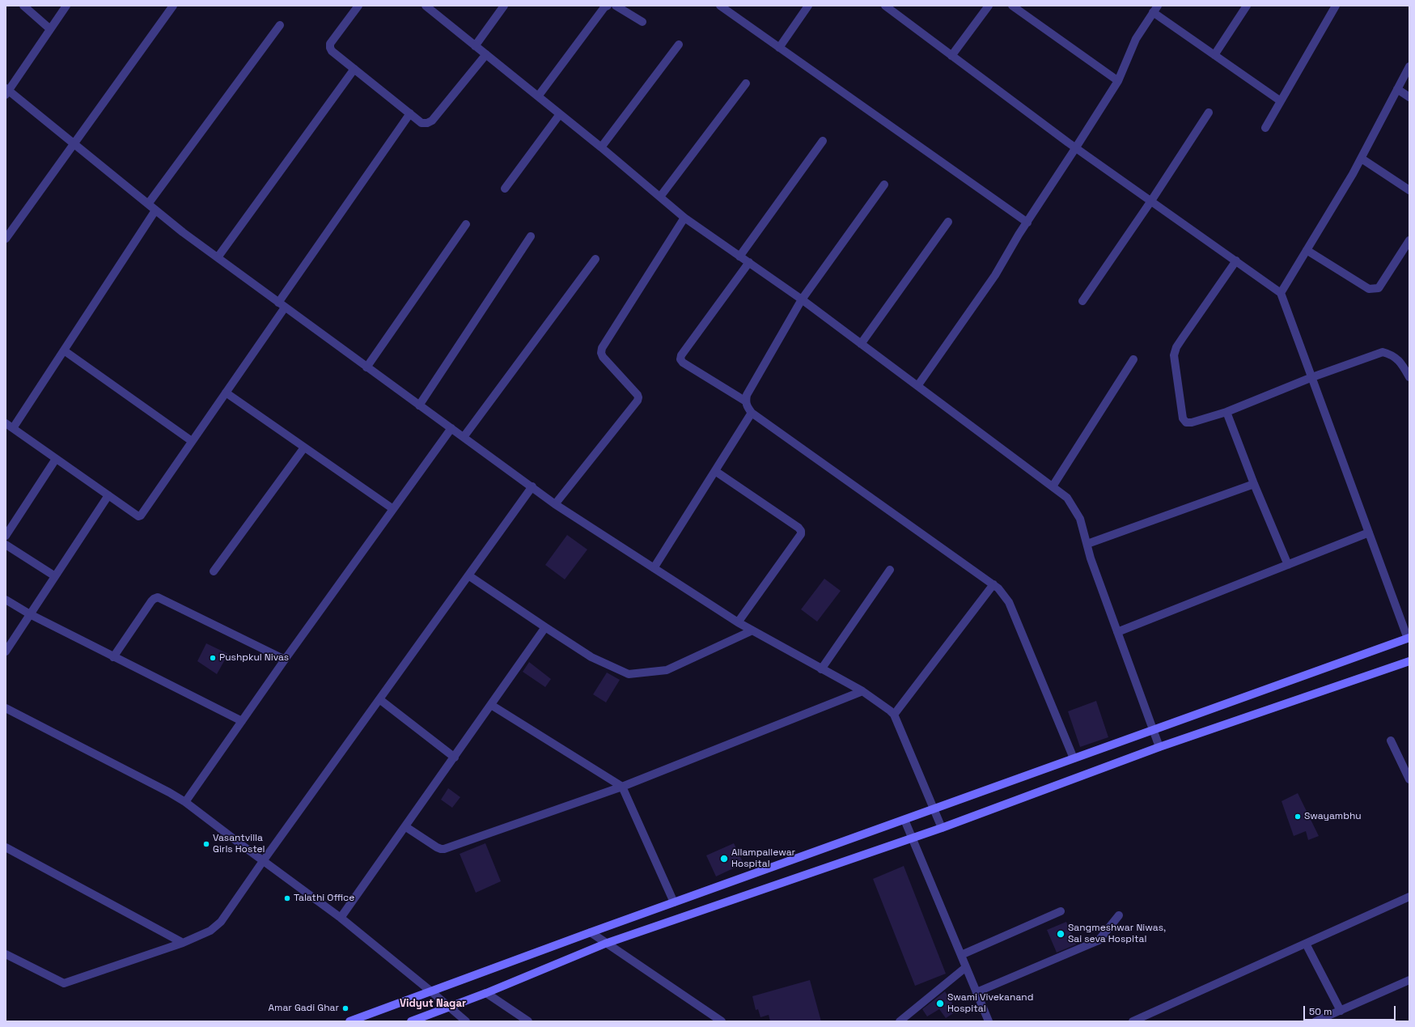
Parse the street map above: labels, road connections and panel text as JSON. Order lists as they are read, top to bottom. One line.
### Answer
{"districts":["Vidyut Nagar"],"places":["Pushpkul Nivas","Swayambhu","Vasantvilla Girls Hostel","Allampallewar Hospital","Talathi Office","Sangmeshwar Niwas, Sai seva Hospital","Swami Vivekanand Hospital","Amar Gadi Ghar"],"scale_bar":"50 m"}
